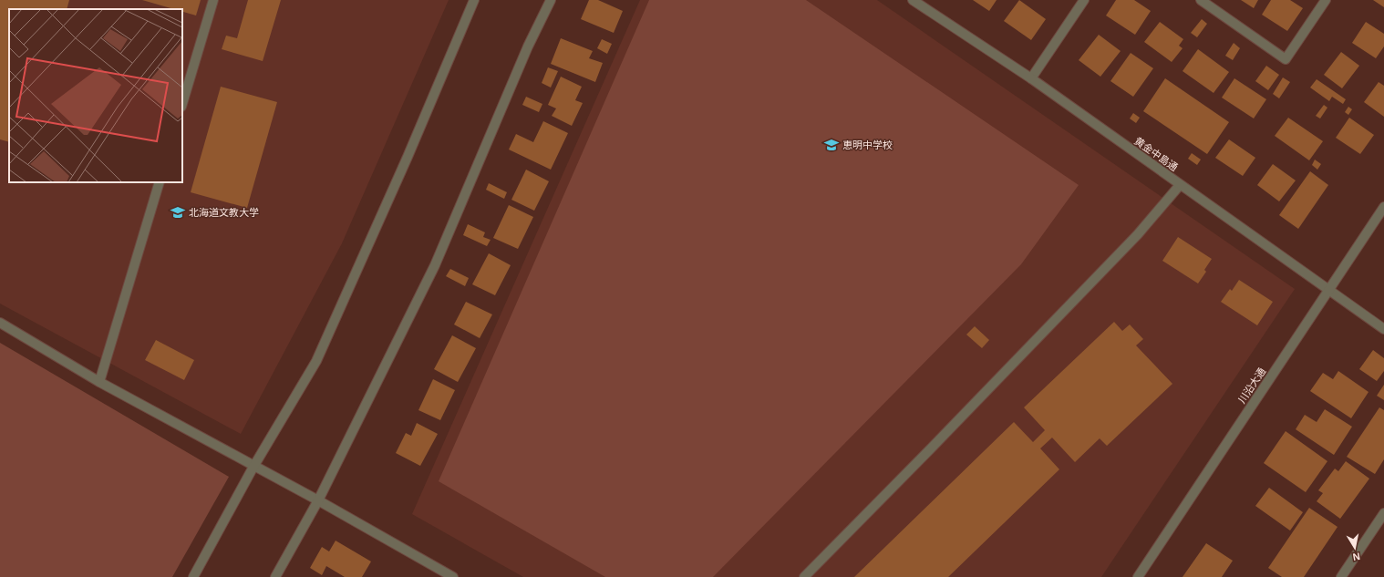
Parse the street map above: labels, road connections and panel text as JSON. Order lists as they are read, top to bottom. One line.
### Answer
{"streets":{"street":["黄金中島通","川沿大通"]},"crossings":[["黄金中島通","川沿大通"]],"places":{"school or university":["恵明中学校","北海道文教大学"]},"north":"bottom"}
